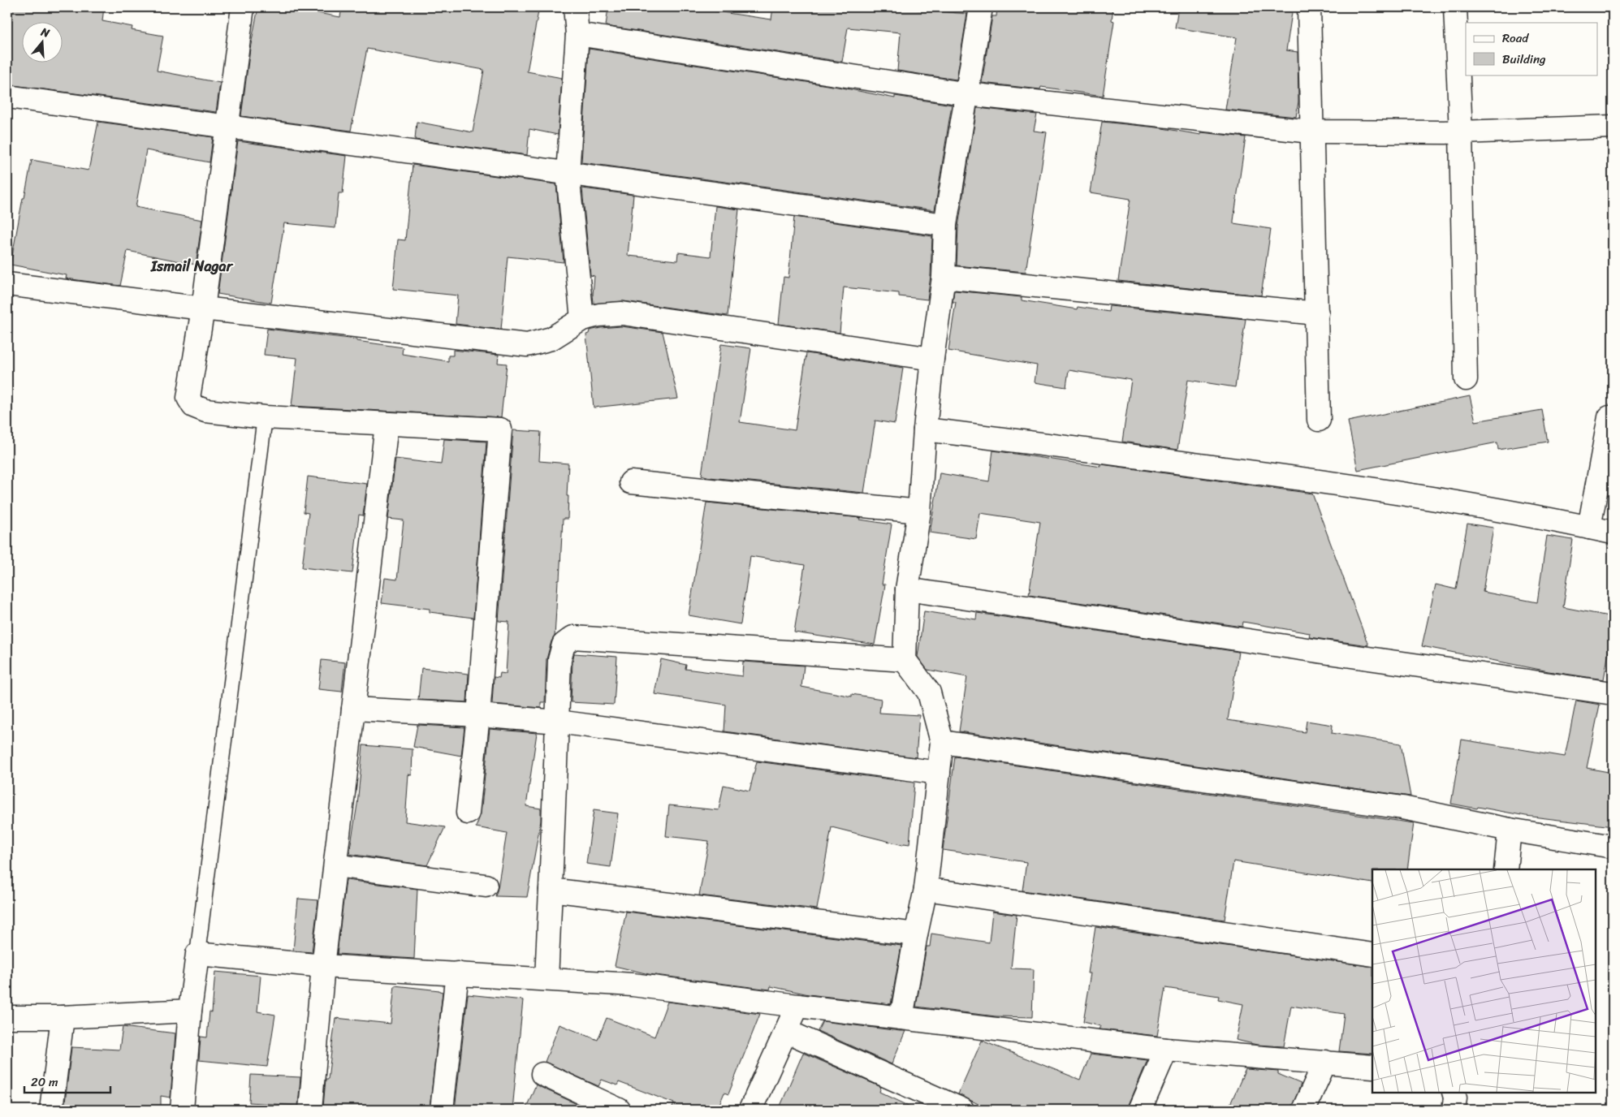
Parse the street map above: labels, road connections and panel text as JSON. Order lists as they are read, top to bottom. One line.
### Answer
{"districts":["Ismail Nagar"],"legend":["Road","Building"],"scale_bar":"20 m","north":"top"}
